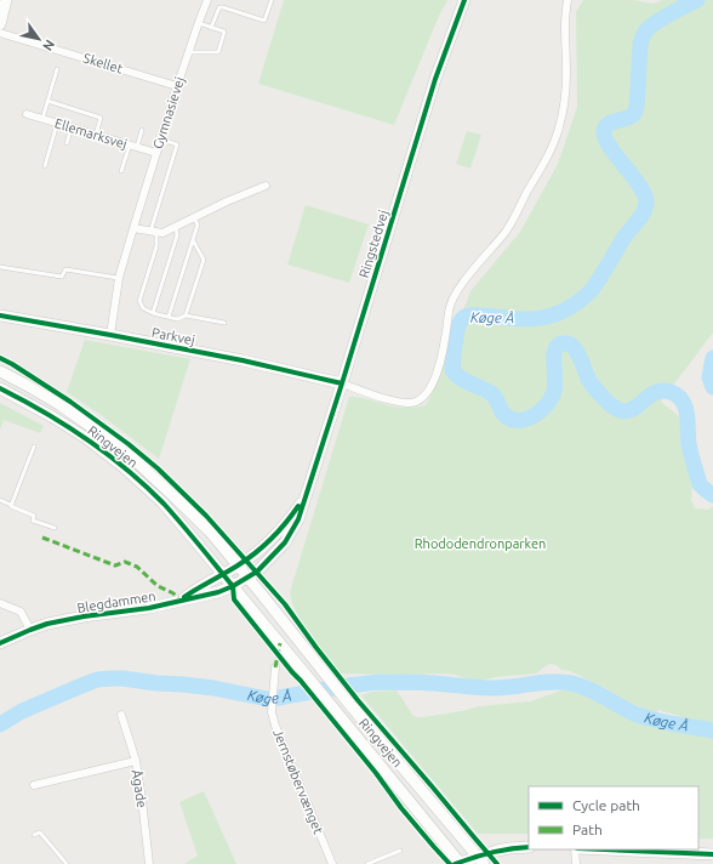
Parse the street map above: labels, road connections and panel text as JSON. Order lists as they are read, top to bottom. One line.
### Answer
{"streets":{"main road":["Ringstedvej","Parkvej","Ringvejen","Blegdammen"],"street":["Skellet","Gymnasievej","Ellemarksvej","Jernstøbervænget","Ågade"]},"crossings":[["Skellet","Gymnasievej"],["Gymnasievej","Ellemarksvej"],["Gymnasievej","Parkvej"],["Ringstedvej","Parkvej"],["Ringstedvej","Ringvejen"],["Ringstedvej","Blegdammen"],["Ringvejen","Blegdammen"]],"water":["Køge Å"],"parks":["Rhododendronparken"],"legend":["Cycle path","Path"],"north":"bottom right"}
